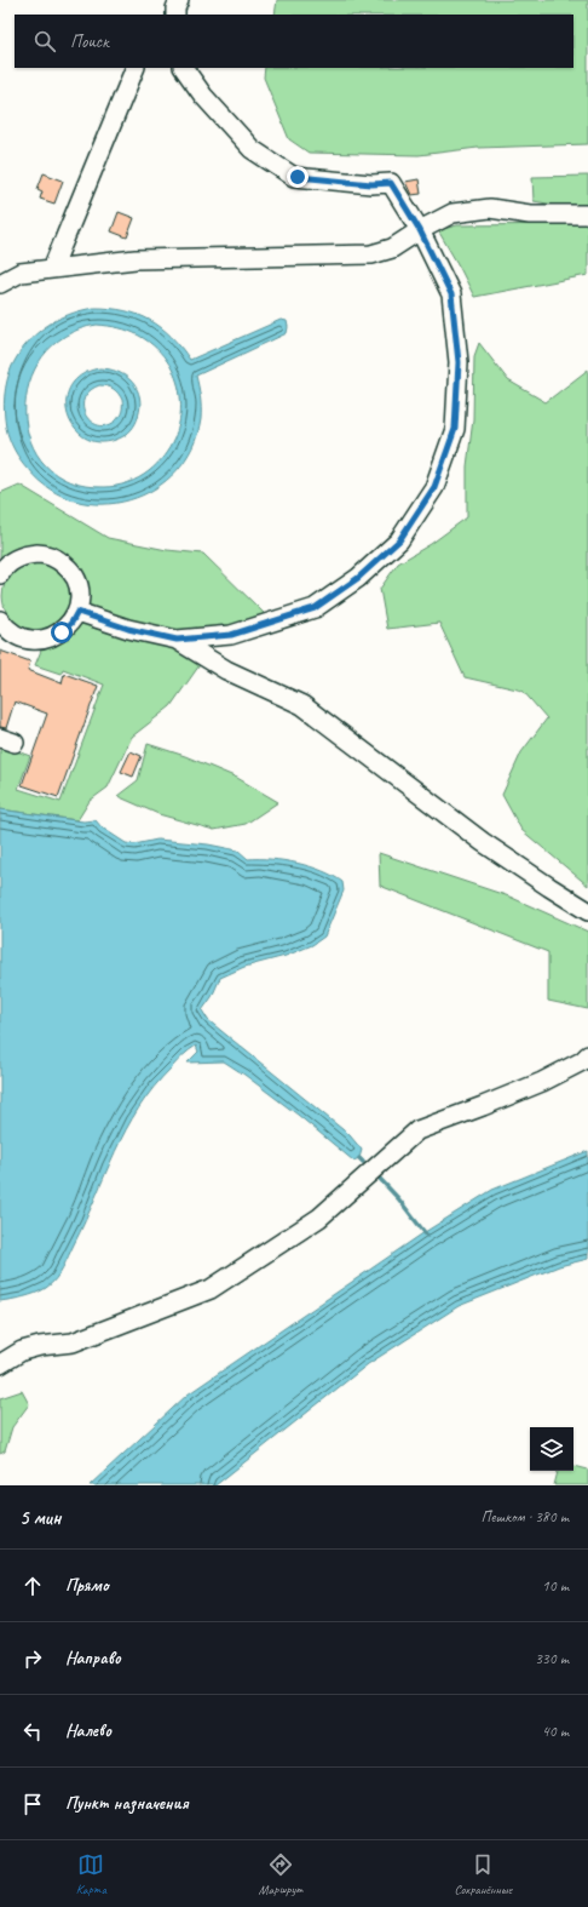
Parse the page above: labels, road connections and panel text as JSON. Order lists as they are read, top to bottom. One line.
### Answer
{"page":{"search":"Поиск","heading":["5 мин","Пешком · 380 m"],"list":[["Прямо","10 m"],["Направо","330 m"],["Налево","40 m"],"Пункт назначения"],"nav":["Карта","Маршрут","Сохранённые"]}}
